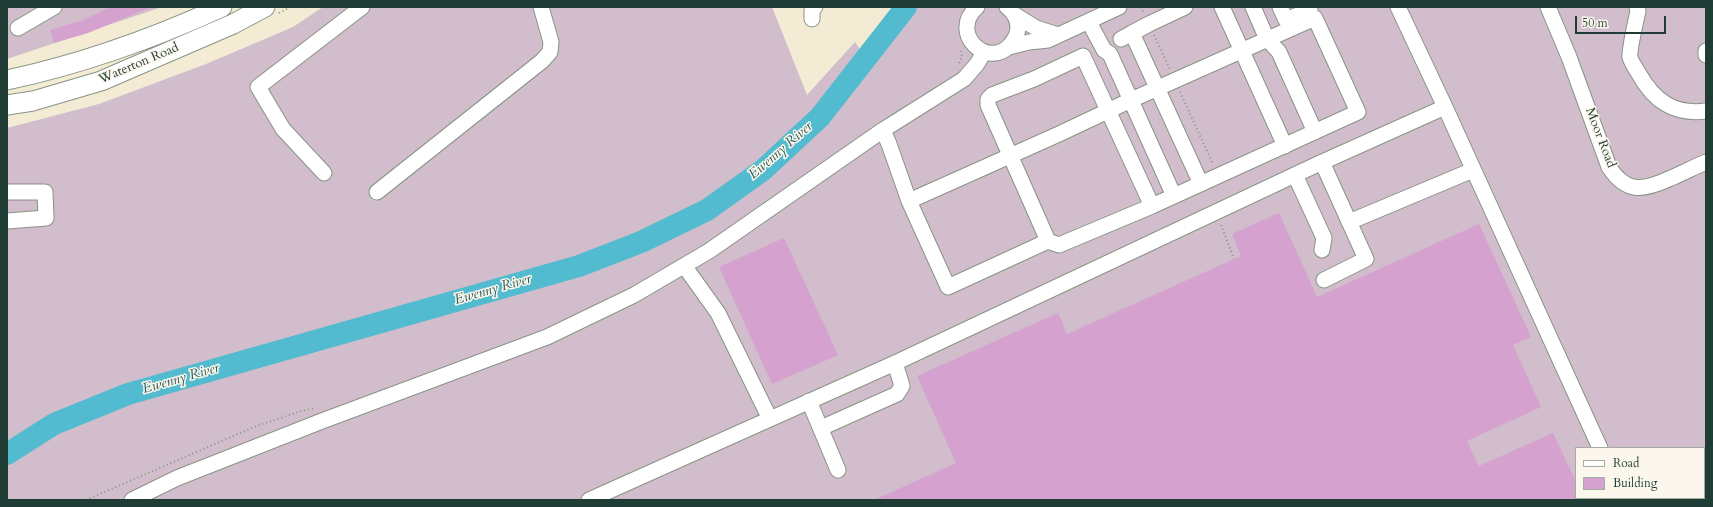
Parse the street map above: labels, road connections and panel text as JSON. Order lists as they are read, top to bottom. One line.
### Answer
{"streets":{"main road":["Waterton Road"],"street":["Moor Road"]},"water":["Ewenny River"],"legend":["Road","Building"],"scale_bar":"50 m"}
